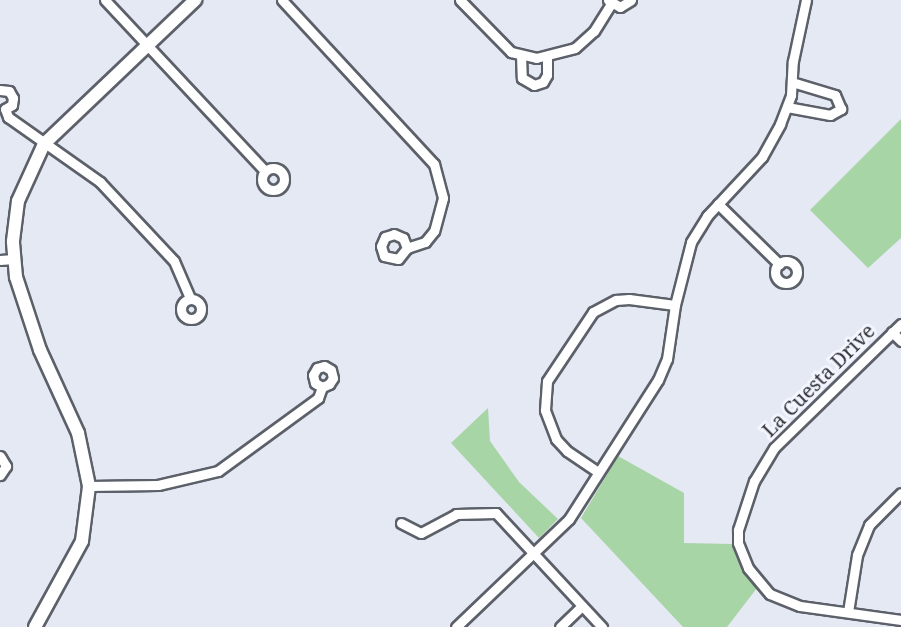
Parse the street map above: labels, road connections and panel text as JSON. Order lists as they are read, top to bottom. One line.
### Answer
{"streets":{"street":["La Cuesta Drive"]}}
